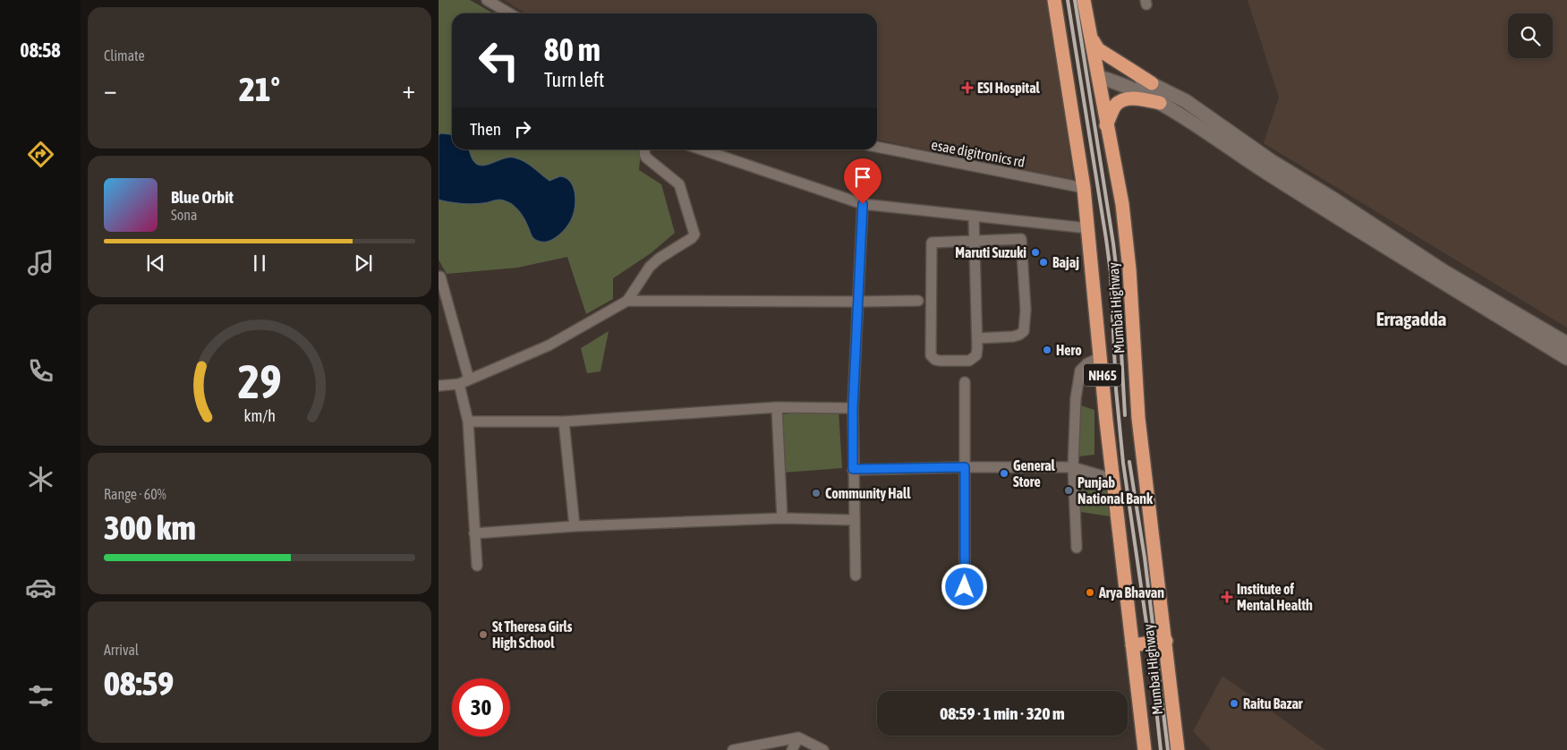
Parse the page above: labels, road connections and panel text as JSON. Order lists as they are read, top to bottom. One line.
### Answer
{"streets":{"highway":["Mumbai Highway","NH65"],"street":["esae digitronics rd"]},"crossings":[["esae digitronics rd","Mumbai Highway"]],"districts":["Erragadda"],"places":{"health":["ESI Hospital","Institute of Mental Health"],"other":["Maruti Suzuki","Bajaj","Hero","General Store","Punjab National Bank","Community Hall","Arya Bhavan","St Theresa Girls High School","Raitu Bazar"]},"page":{"tabs":"08:58","tile":["Climate",["Range · 60%","300 km"],["Arrival","08:59"]],"turn":["80 m","Turn left"],"heat":["−","21°","+"],"then":"Then","song":["Blue Orbit","Sona"],"limit":"30","trip":"08:59 · 1 min · 320 m","gauge":["29","km/h"]}}
